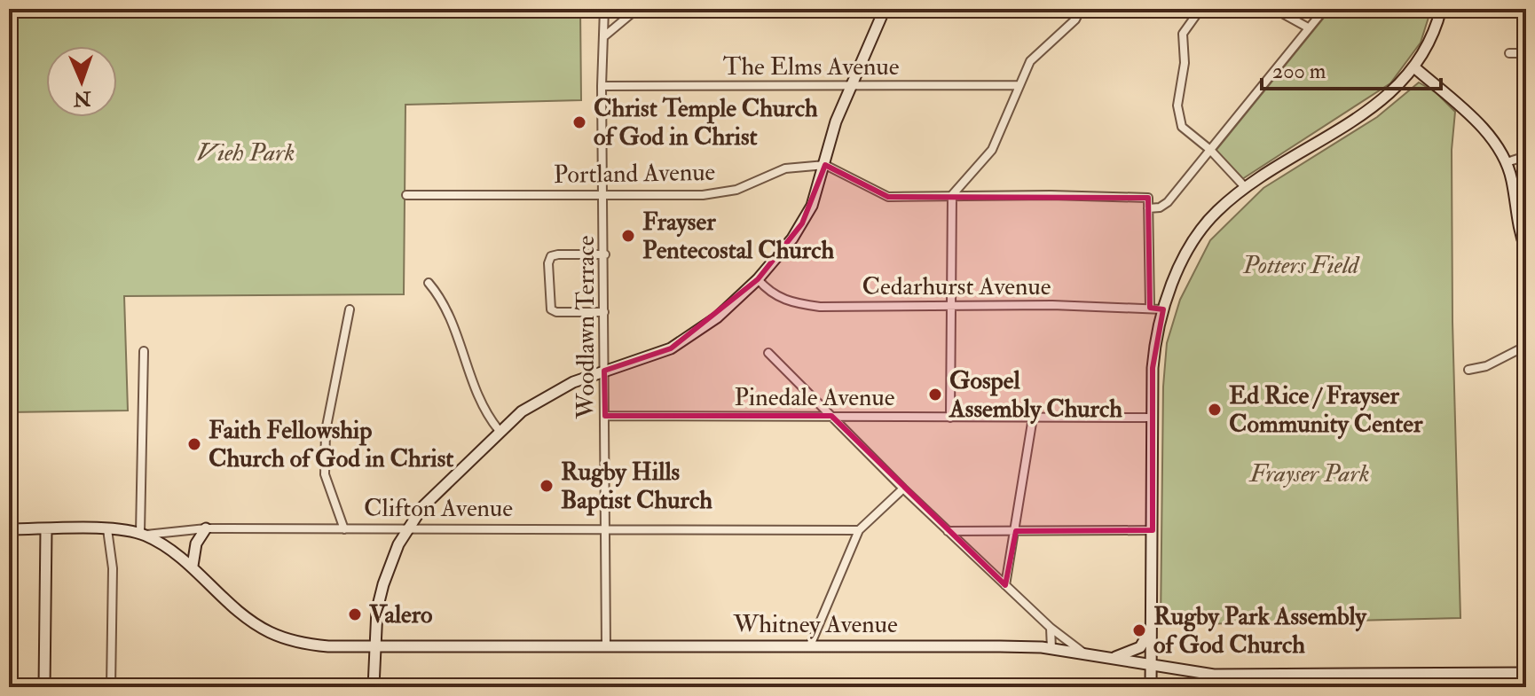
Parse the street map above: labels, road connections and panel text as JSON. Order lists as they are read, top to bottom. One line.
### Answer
{"streets":{"main road":["Clifton Avenue","Whitney Avenue"],"street":["The Elms Avenue","Portland Avenue","Cedarhurst Avenue","Woodlawn Terrace","Pinedale Avenue"]},"crossings":[["The Elms Avenue","Woodlawn Terrace"],["Portland Avenue","Woodlawn Terrace"],["Woodlawn Terrace","Pinedale Avenue"],["Woodlawn Terrace","Clifton Avenue"],["Woodlawn Terrace","Whitney Avenue"],["Clifton Avenue","Whitney Avenue"]],"parks":["Vieh Park","Potters Field","Frayser Park"],"places":["Christ Temple Church of God in Christ","Frayser Pentecostal Church","Gospel Assembly Church","Ed Rice / Frayser Community Center","Faith Fellowship Church of God in Christ","Rugby Hills Baptist Church","Valero","Rugby Park Assembly of God Church"],"scale_bar":"200 m","north":"bottom"}
